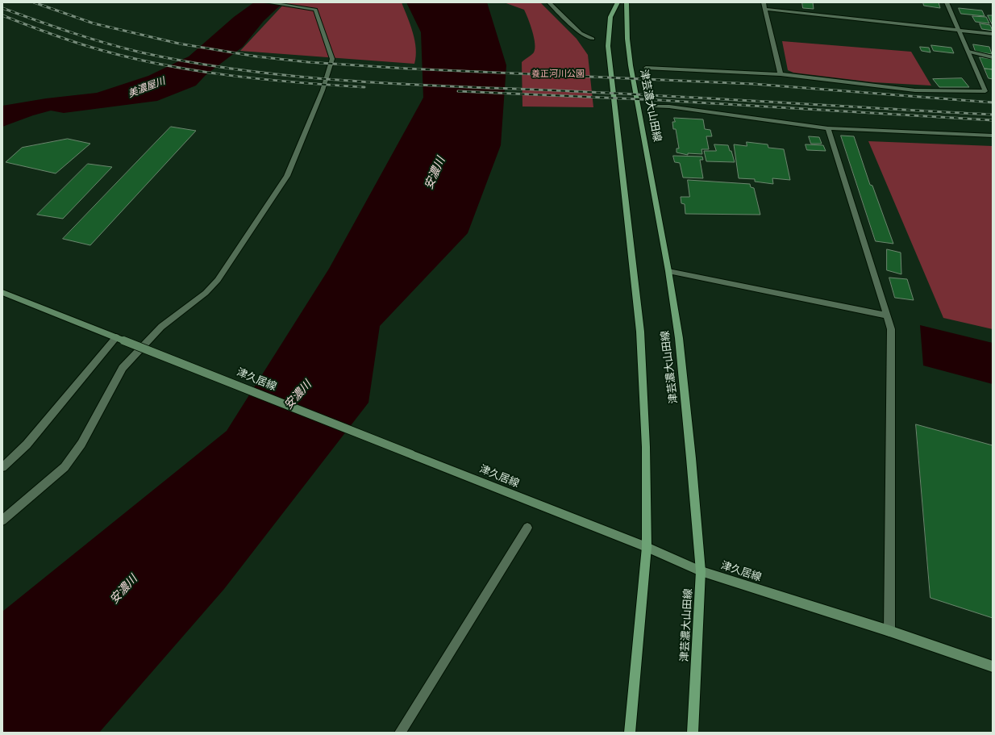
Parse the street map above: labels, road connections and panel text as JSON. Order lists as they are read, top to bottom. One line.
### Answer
{"streets":{"main road":["津芸濃大山田線","津久居線"]},"crossings":[["津芸濃大山田線","津久居線"]],"water":["美濃屋川","安濃川"],"parks":["養正河川公園"]}
